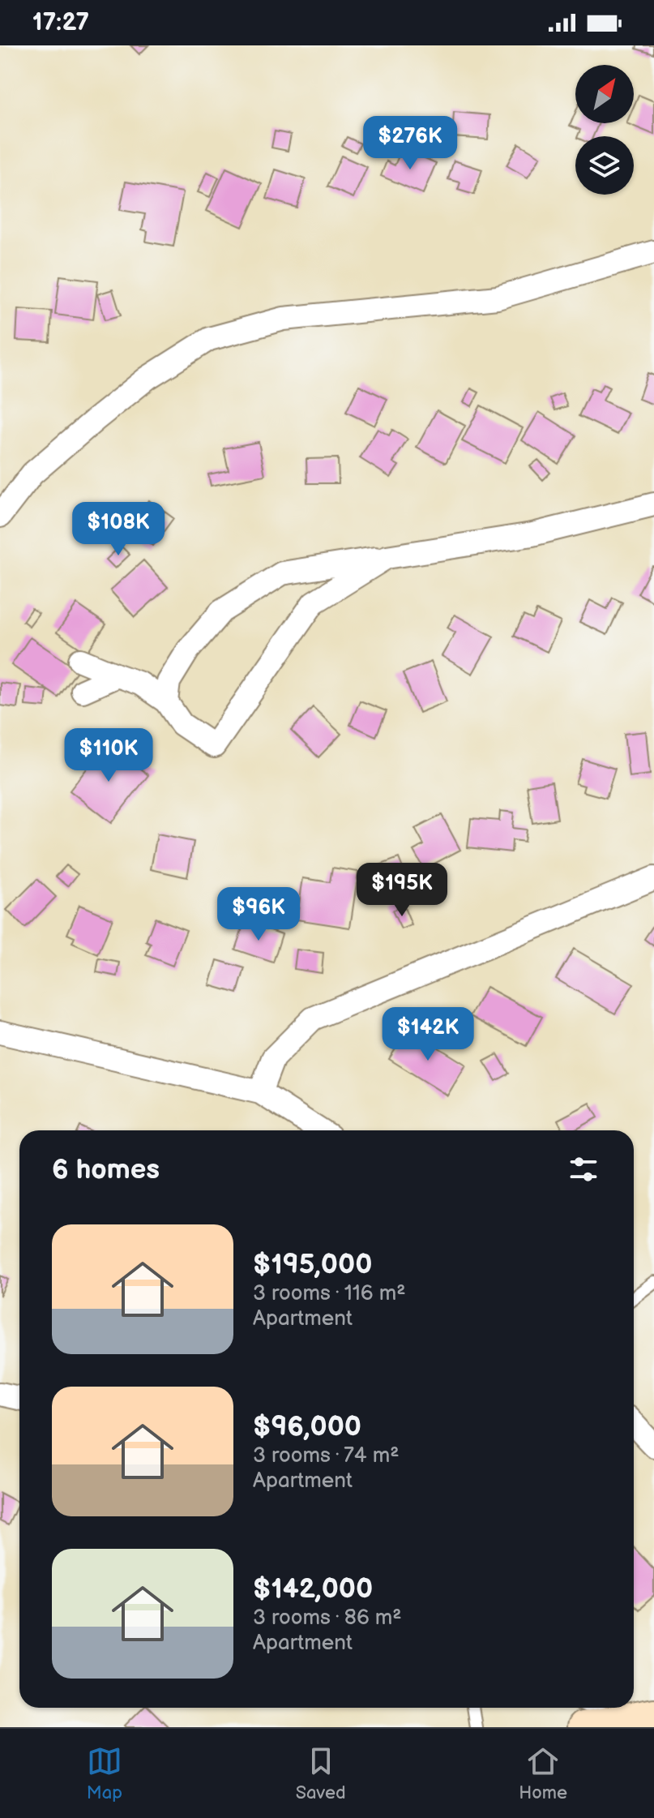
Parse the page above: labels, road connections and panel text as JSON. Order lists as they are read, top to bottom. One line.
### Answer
{"north":"top right","page":{"status":"17:27","price":["$276K","$108K","$110K","$195K","$96K","$142K"],"heading":"6 homes","list":[{"name":"$195,000","note":"3 rooms · 116 m² · Apartment"},{"name":"$96,000","note":"3 rooms · 74 m² · Apartment"},{"name":"$142,000","note":"3 rooms · 86 m² · Apartment"}],"tabs":["Map","Saved","Home"]}}
